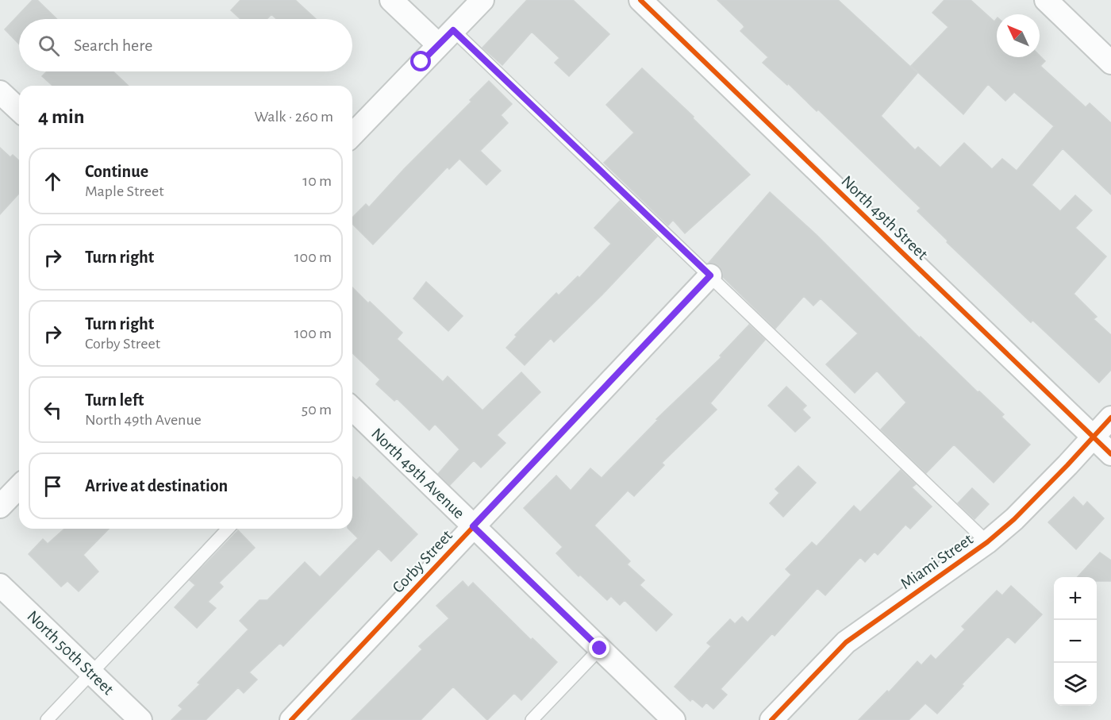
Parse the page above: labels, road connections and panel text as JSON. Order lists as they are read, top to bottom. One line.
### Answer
{"streets":{"street":["North 49th Street","North 49th Avenue","Corby Street","Miami Street","North 50th Street"]},"crossings":[["North 49th Street","Miami Street"],["North 49th Avenue","Corby Street"]],"north":"top left","page":{"search":"Search here","heading":["4 min","Walk · 260 m"],"list":[["Continue","Maple Street","10 m"],["Turn right","100 m"],["Turn right","Corby Street","100 m"],["Turn left","North 49th Avenue","50 m"],"Arrive at destination"],"map_buttons":["+","−"]}}
